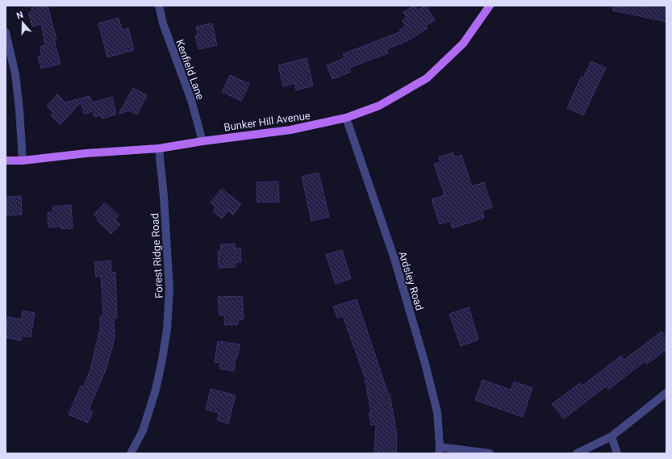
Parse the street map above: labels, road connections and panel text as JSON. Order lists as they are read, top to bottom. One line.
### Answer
{"streets":{"main road":["Bunker Hill Avenue"],"street":["Kenfield Lane","Forest Ridge Road","Ardsley Road"]},"crossings":[["Kenfield Lane","Bunker Hill Avenue"],["Bunker Hill Avenue","Forest Ridge Road"],["Bunker Hill Avenue","Ardsley Road"]],"north":"top"}
